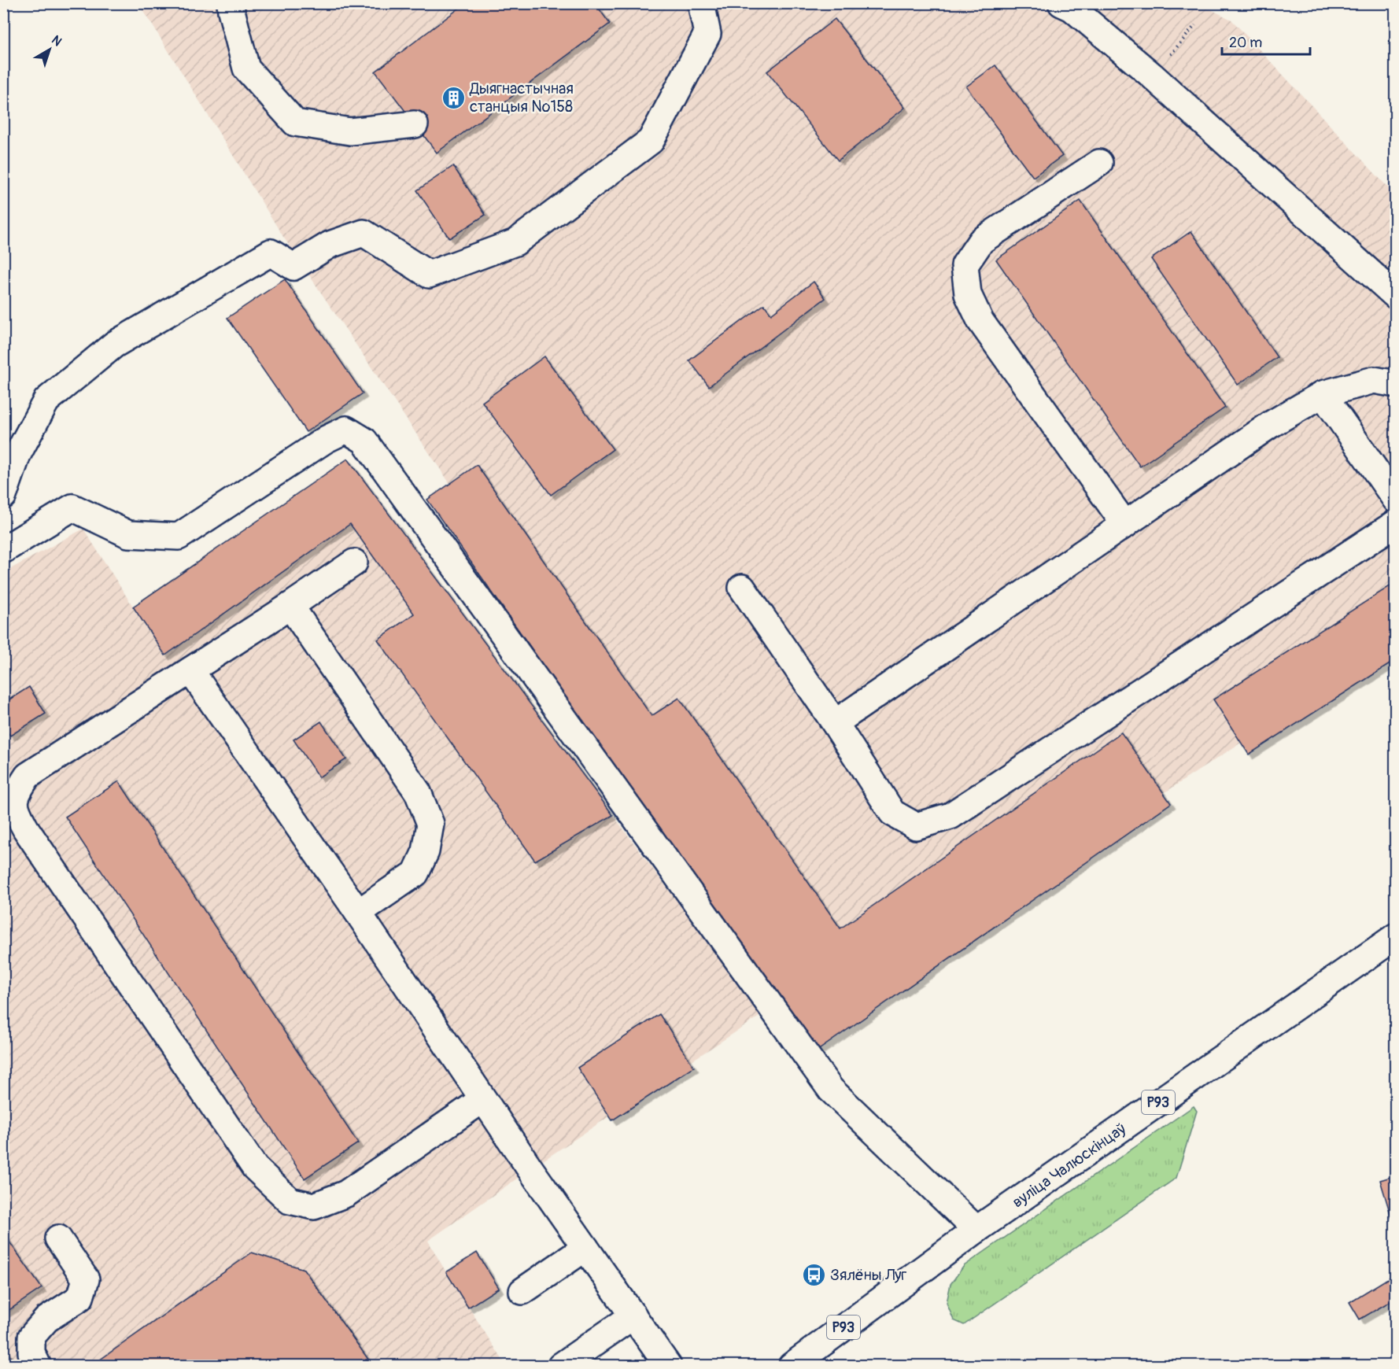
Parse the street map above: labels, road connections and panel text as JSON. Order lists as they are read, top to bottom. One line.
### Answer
{"streets":{"main road":["Р93","вуліца Чалюскінцаў"]},"places":{"building":["Дыягнастычная станцыя №158"],"bus stop":["Зялёны Луг"]},"scale_bar":"20 m","north":"top right"}
